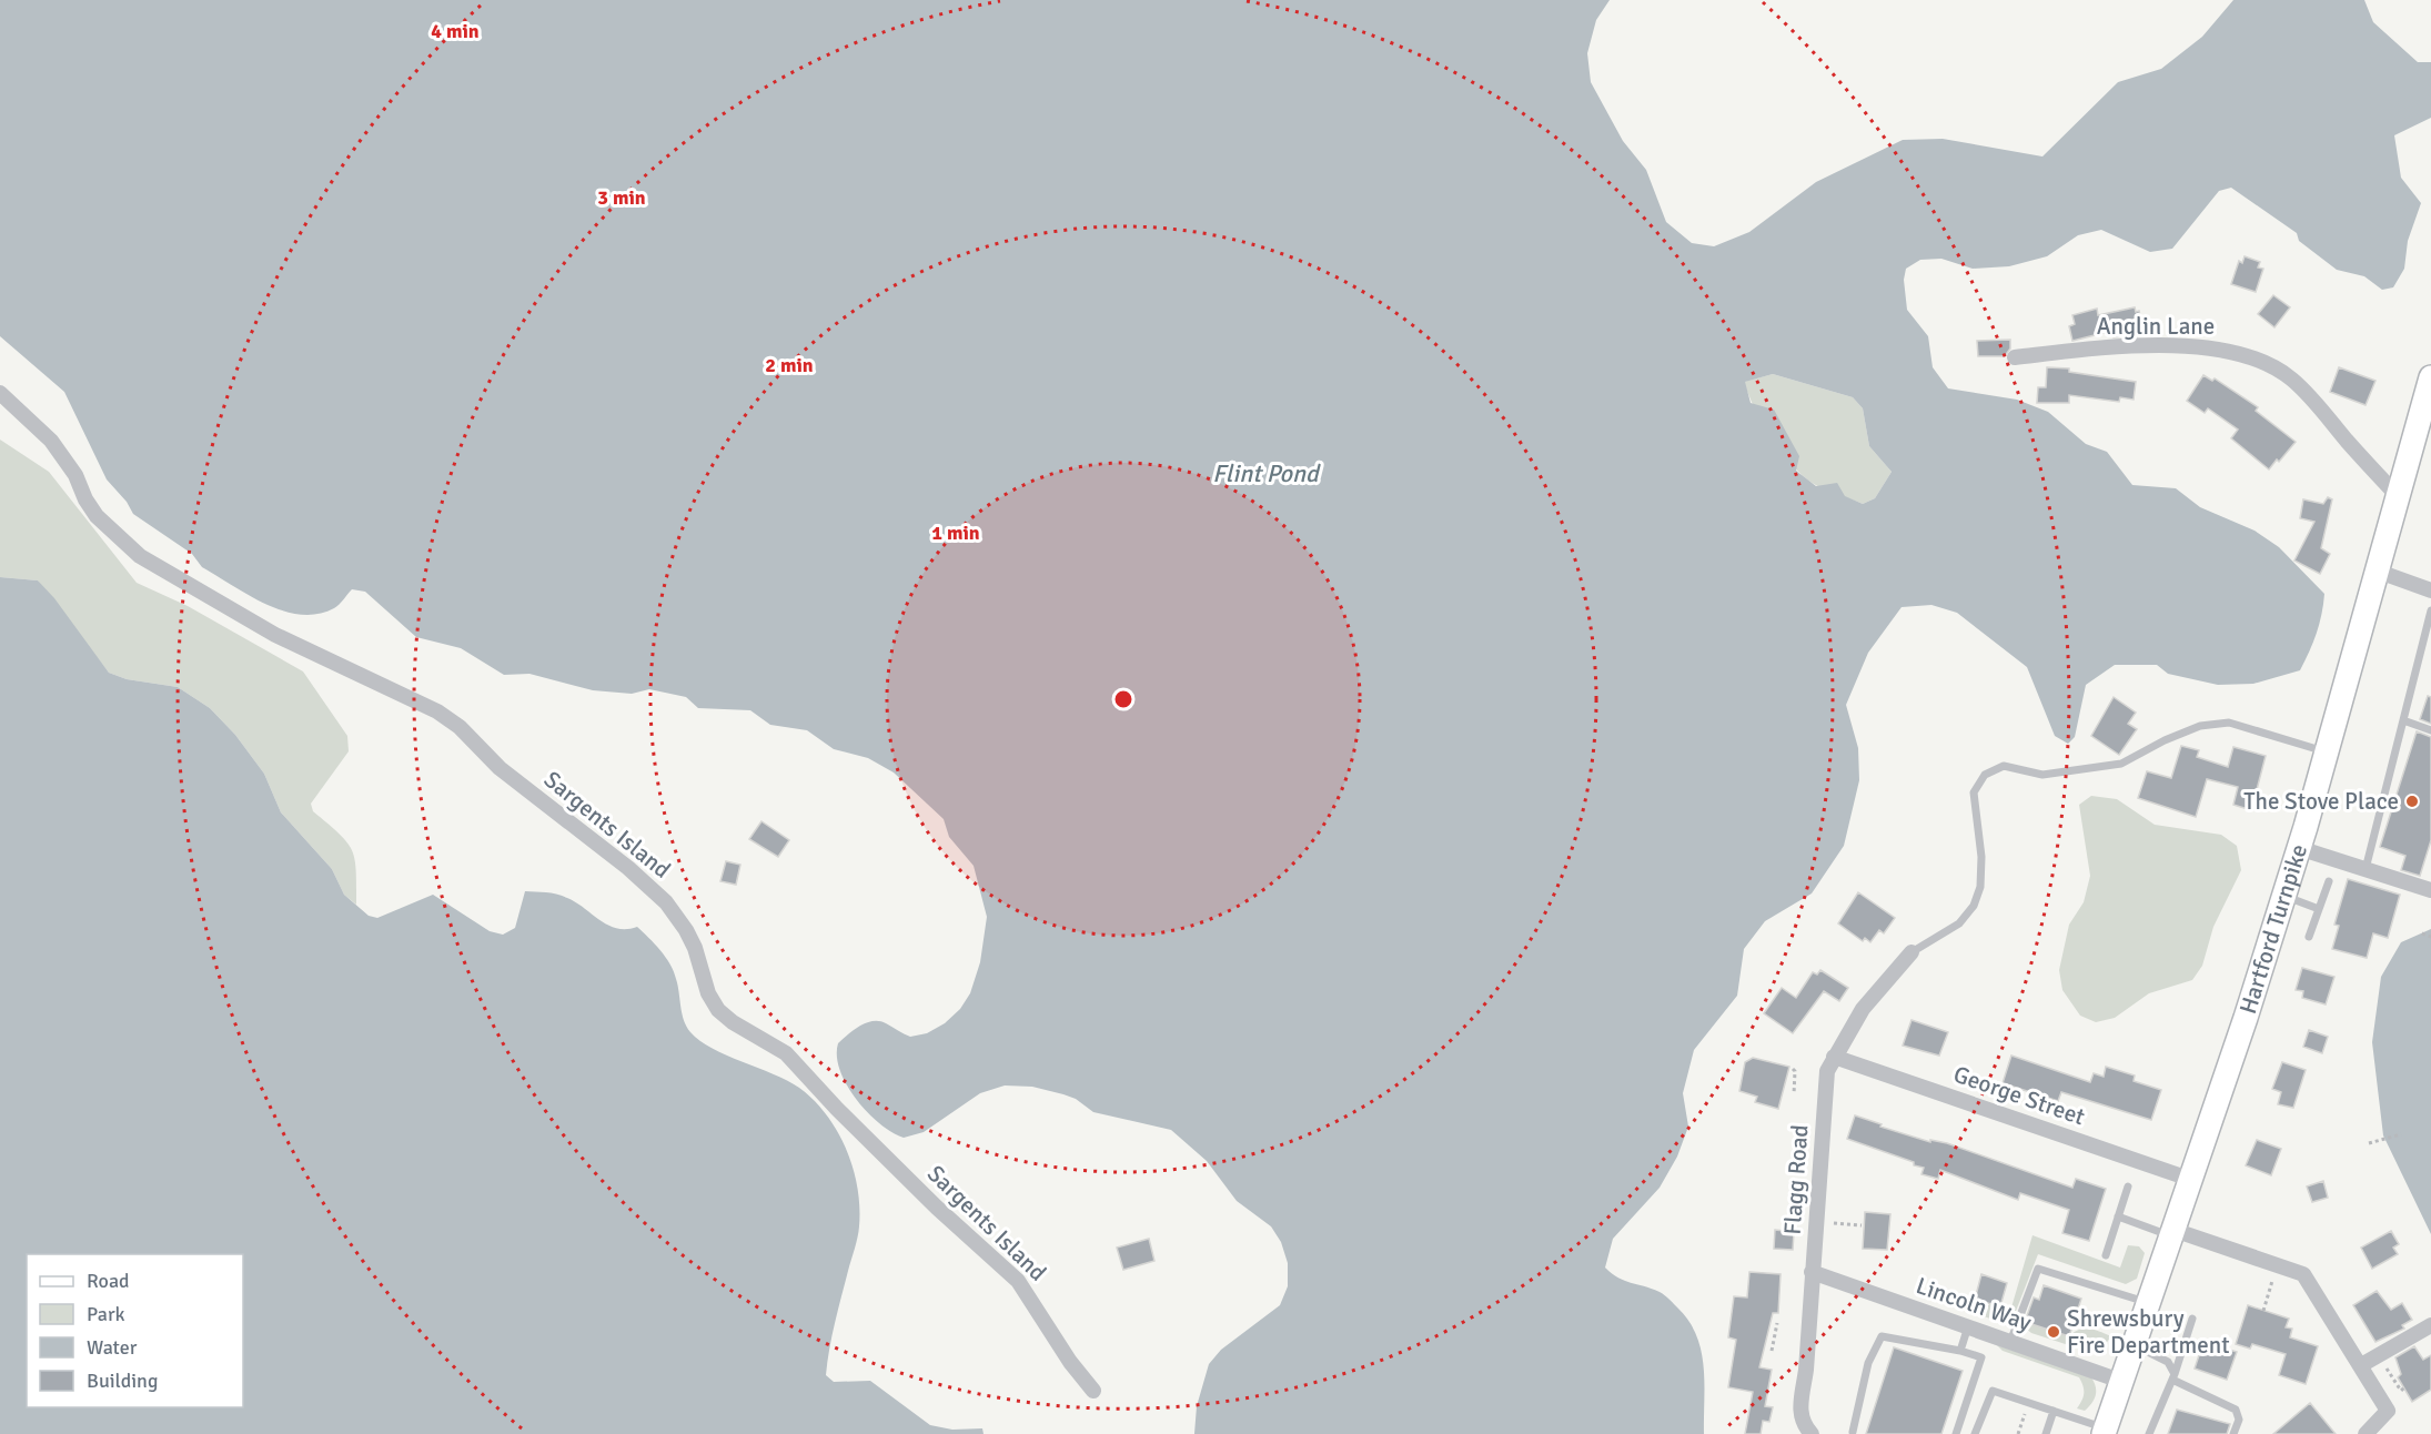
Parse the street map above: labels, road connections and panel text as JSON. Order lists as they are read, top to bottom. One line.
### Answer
{"streets":{"main road":["Hartford Turnpike"],"street":["Anglin Lane","Sargents Island","George Street","Flagg Road","Lincoln Way"]},"crossings":[["Anglin Lane","Hartford Turnpike"],["Hartford Turnpike","George Street"],["Hartford Turnpike","Lincoln Way"],["George Street","Flagg Road"],["Flagg Road","Lincoln Way"]],"water":["Flint Pond"],"places":["The Stove Place","Shrewsbury Fire Department"],"legend":["Road","Park","Water","Building"],"rings":["4 min","3 min","2 min","1 min"]}
